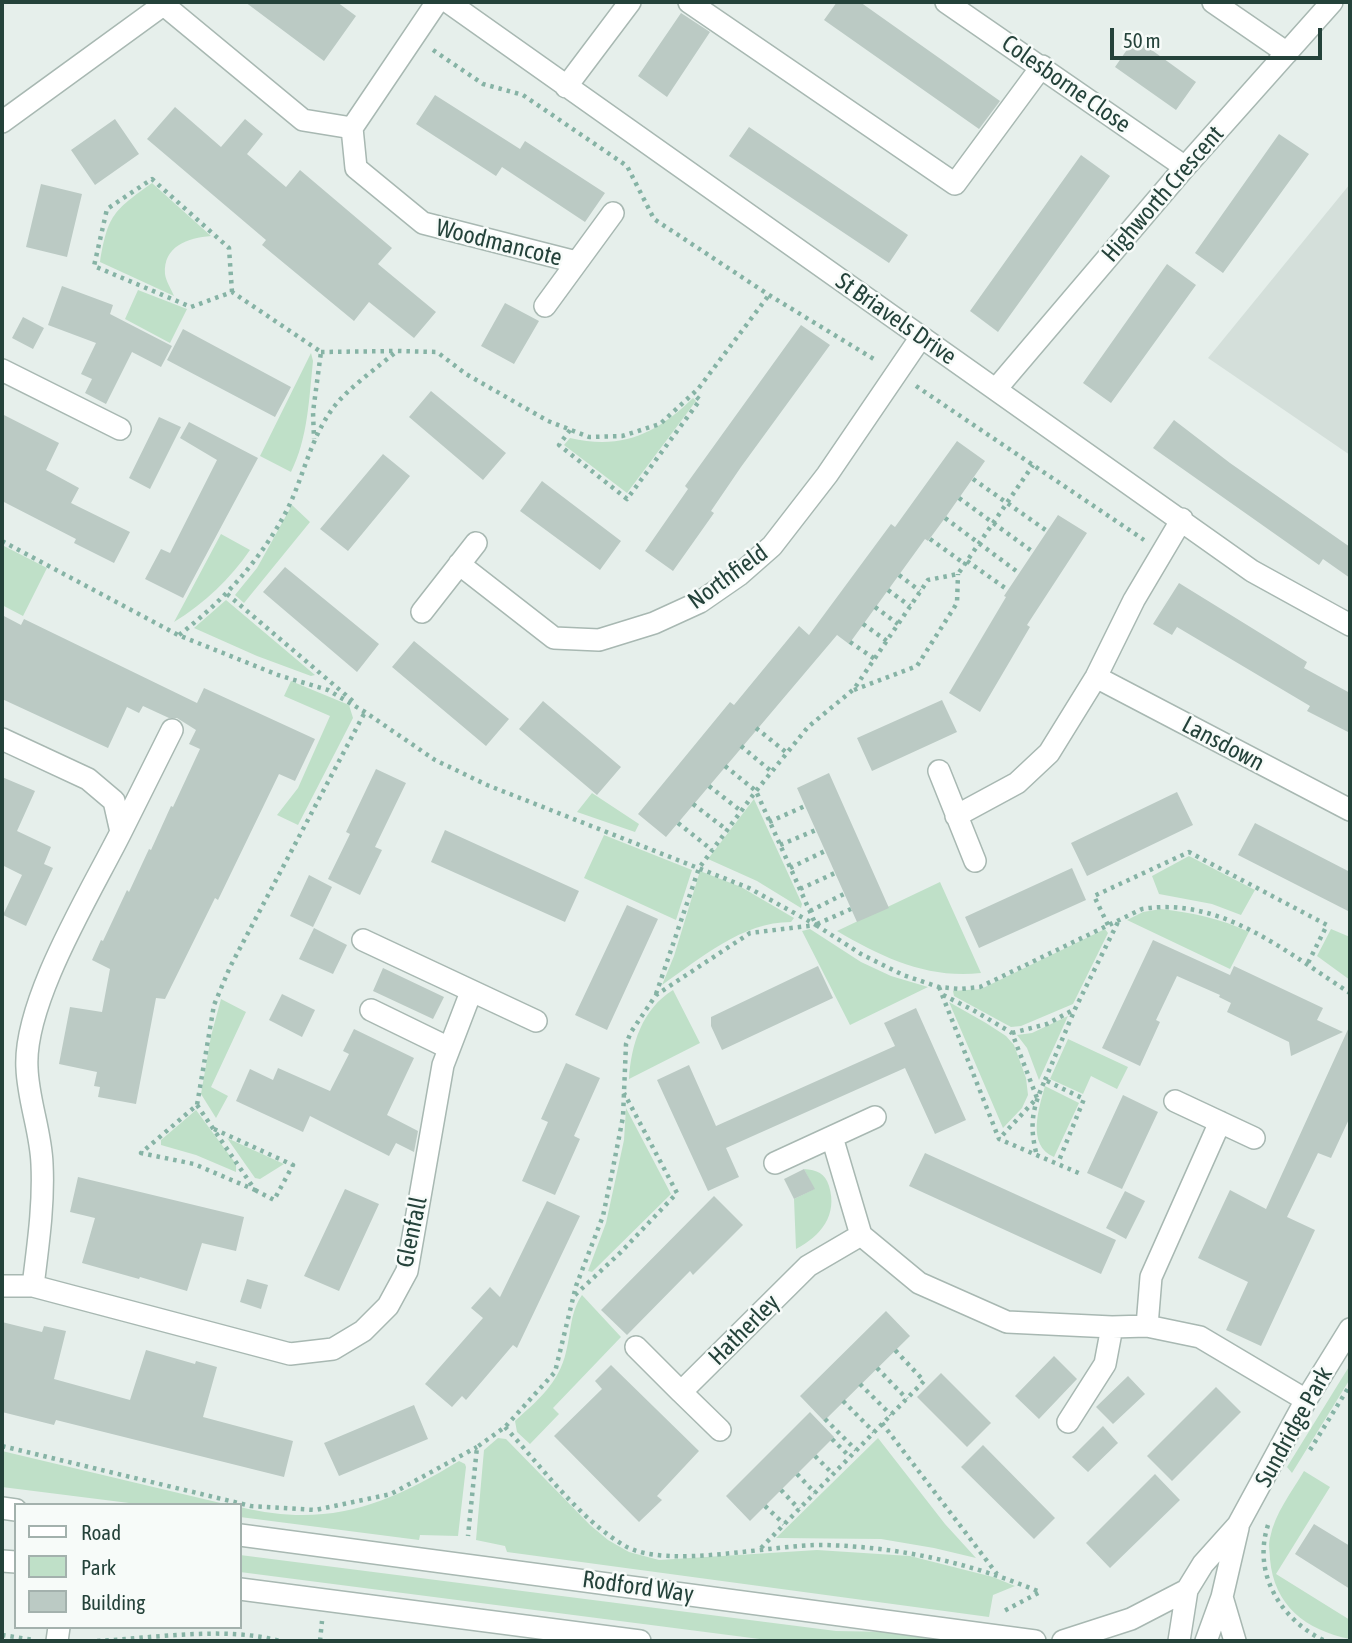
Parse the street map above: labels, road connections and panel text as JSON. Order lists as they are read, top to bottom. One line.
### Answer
{"streets":{"street":["Colesborne Close","Highworth Crescent","Woodmancote","St Briavels Drive","Northfield","Lansdown","Glenfall","Hatherley","Sundridge Park","Rodford Way"]},"crossings":[["Colesborne Close","Highworth Crescent"],["Highworth Crescent","St Briavels Drive"],["St Briavels Drive","Northfield"]],"legend":["Road","Park","Building"],"scale_bar":"50 m"}
